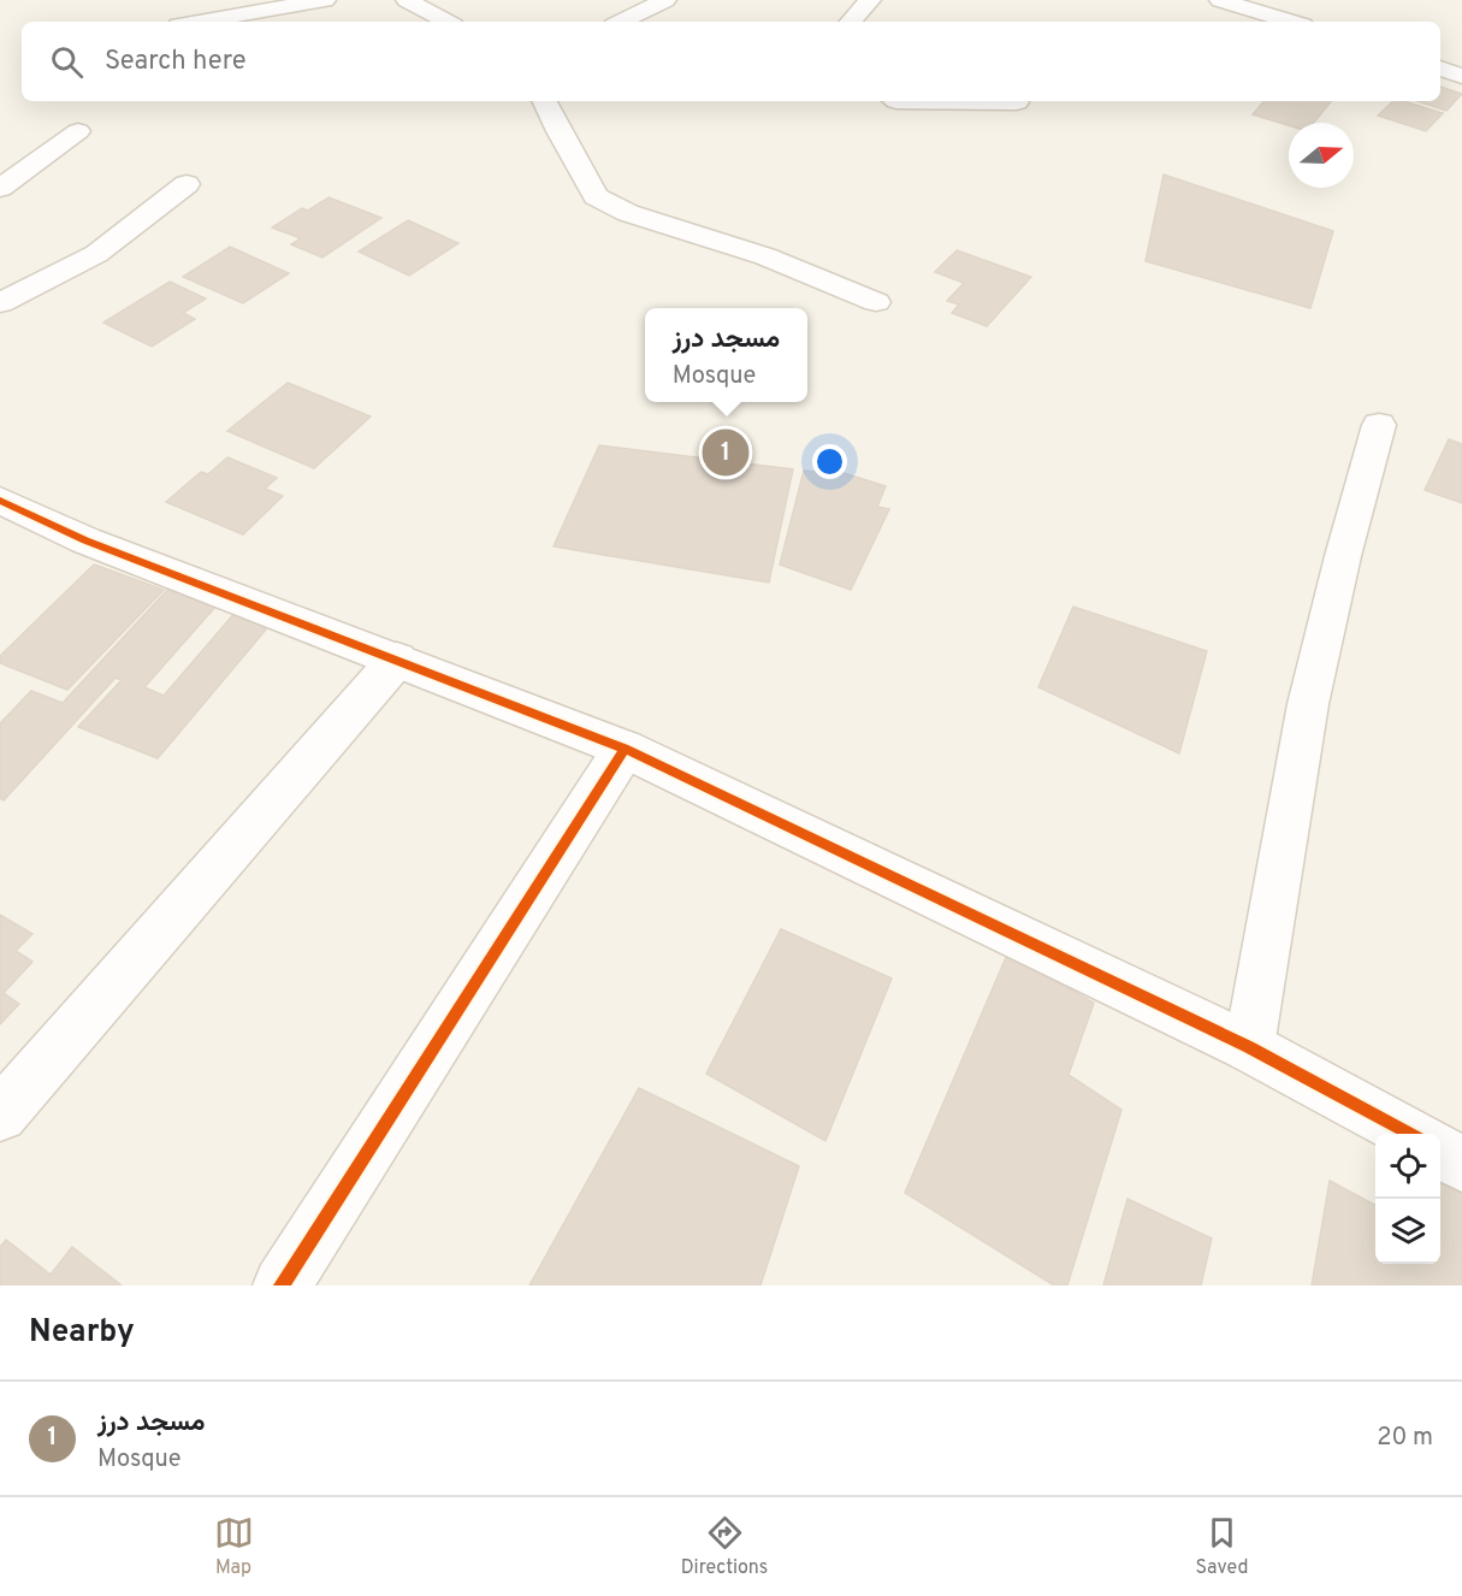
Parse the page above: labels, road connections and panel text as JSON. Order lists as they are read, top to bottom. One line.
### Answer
{"north":"right","page":{"search":"Search here","popup":["مسجد درز","Mosque"],"pins":"1","heading":"Nearby","list":[{"mark":"1","name":"مسجد درز","note":"Mosque","value":"20 m"}],"nav":["Map","Directions","Saved"]}}
